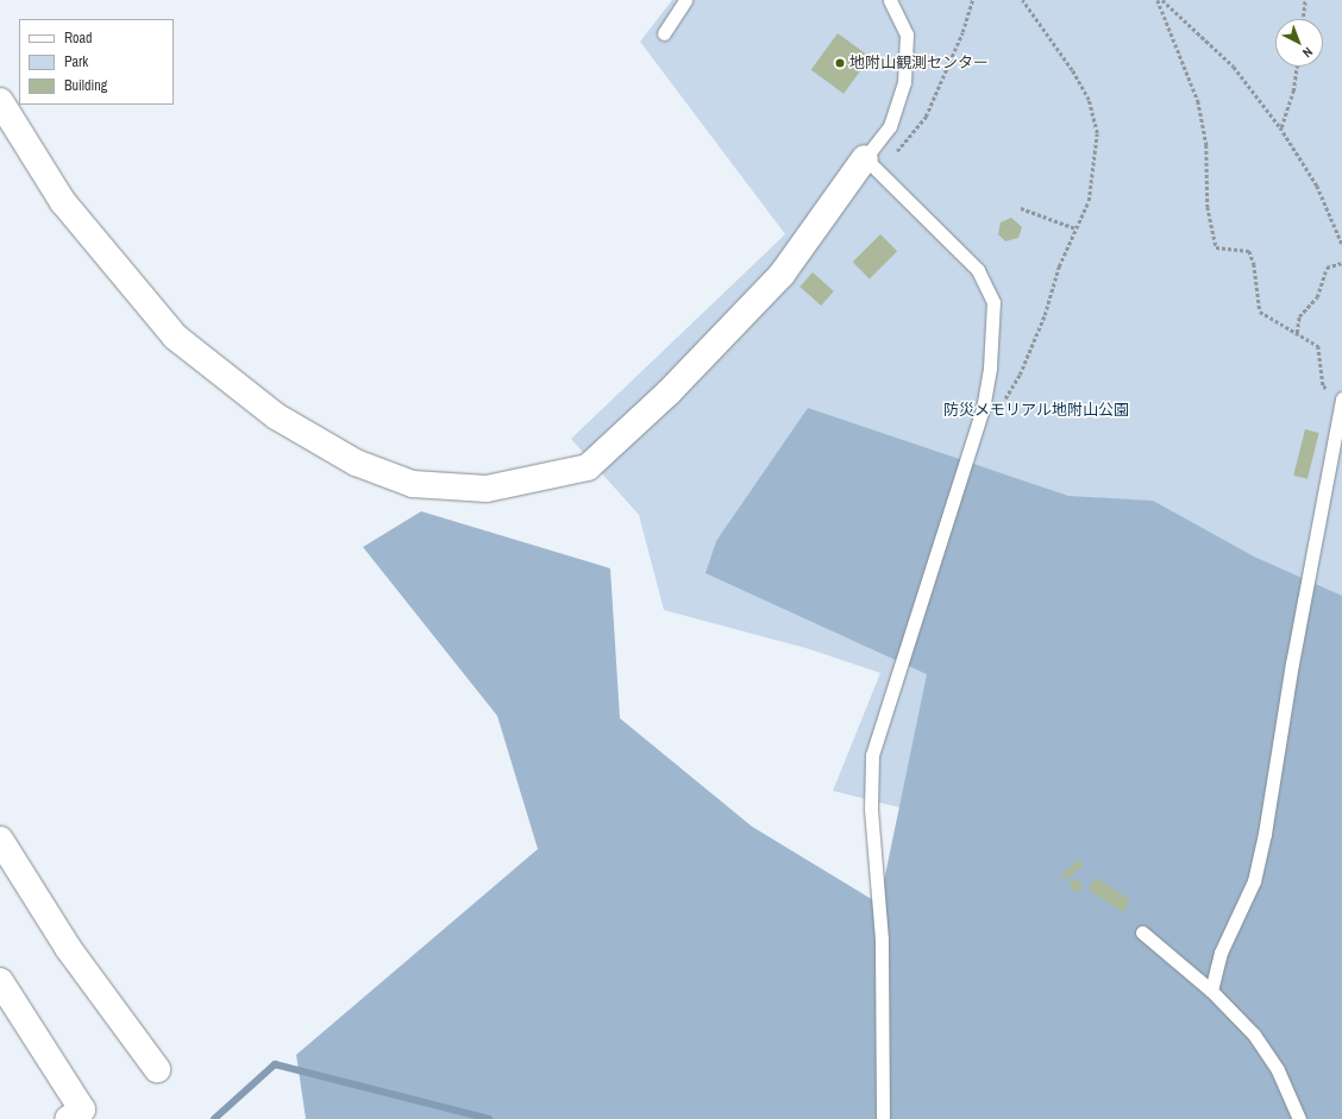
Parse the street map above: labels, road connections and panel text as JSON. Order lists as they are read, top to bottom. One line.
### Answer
{"parks":["防災メモリアル地附山公園"],"places":["地附山観測センター"],"legend":["Road","Park","Building"],"north":"bottom right"}
